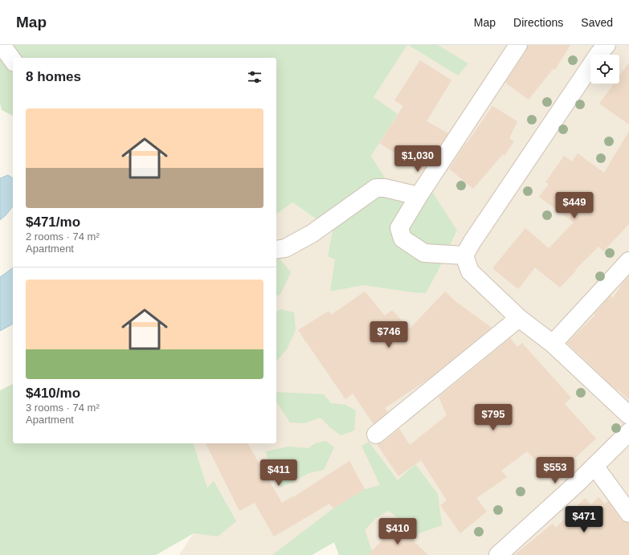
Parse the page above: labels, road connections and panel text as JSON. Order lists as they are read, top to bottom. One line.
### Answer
{"page":{"header":"Map","nav":["Map","Directions","Saved"],"heading":"8 homes","list":[{"name":"$471/mo","note":"2 rooms · 74 m² · Apartment"},{"name":"$410/mo","note":"3 rooms · 74 m² · Apartment"}],"price":["$1,030","$449","$746","$795","$553","$411","$471","$410"]}}
